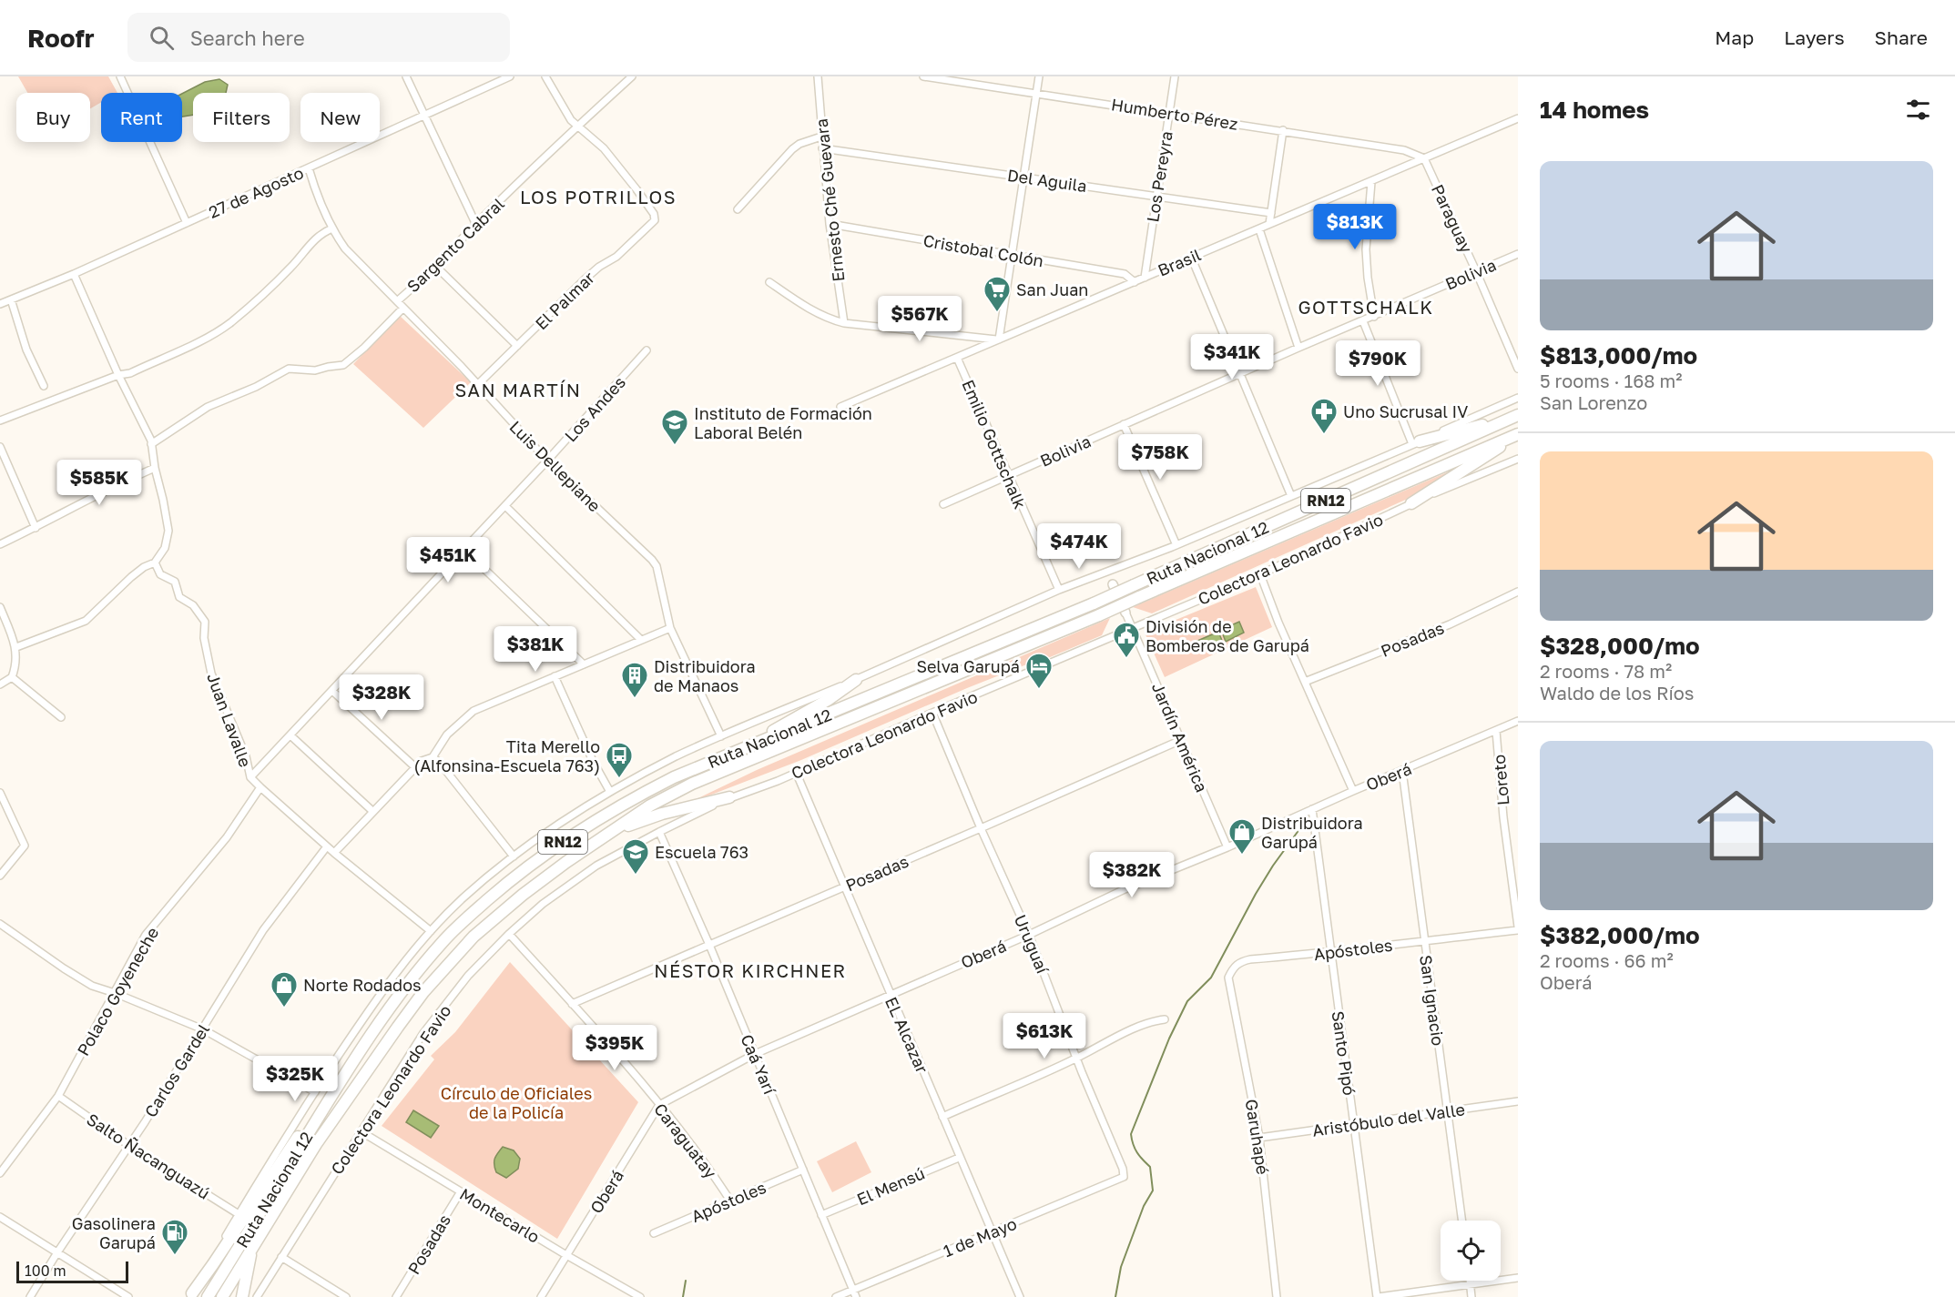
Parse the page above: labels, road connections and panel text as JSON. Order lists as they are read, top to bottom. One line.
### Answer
{"streets":{"highway":["RN12","Ruta Nacional 12"],"street":["Humberto Pérez","Los Pereyra","Del Aguila","27 de Agosto","Ernesto Ché Guevara","Paraguay","Sargento Cabral","Cristobal Colón","Brasil","Bolivia","El Palmar","Los Andes","Emilio Gottschalk","Luis Dellepiane","Colectora Leonardo Favio","Posadas","Juan Lavalle","Jardín América","Oberá","Loreto","Uruguaí","Apóstoles","Polaco Goyeneche","San Ignacio","EL Alcazar","Santo Pipó","Caá Yarí","Carlos Gardel","Aristóbulo del Valle","Garuhapé","Caraguatay","Salto Ñacanguazú","El Mensú","Montecarlo","1 de Mayo"]},"crossings":[["Humberto Pérez","Los Pereyra"],["Humberto Pérez","Paraguay"],["Humberto Pérez","Brasil"],["Los Pereyra","Del Aguila"],["Los Pereyra","Brasil"],["Del Aguila","Ernesto Ché Guevara"],["27 de Agosto","Luis Dellepiane"],["Ernesto Ché Guevara","Cristobal Colón"],["Paraguay","Brasil"],["Paraguay","Bolivia"],["Sargento Cabral","El Palmar"],["Sargento Cabral","Luis Dellepiane"],["Cristobal Colón","Brasil"],["Brasil","Emilio Gottschalk"],["Bolivia","Emilio Gottschalk"],["El Palmar","Luis Dellepiane"],["Los Andes","Luis Dellepiane"],["Los Andes","Juan Lavalle"],["Colectora Leonardo Favio","Jardín América"],["Colectora Leonardo Favio","Uruguaí"],["Colectora Leonardo Favio","EL Alcazar"],["Colectora Leonardo Favio","Caá Yarí"],["Colectora Leonardo Favio","Caraguatay"],["Colectora Leonardo Favio","Montecarlo"],["Posadas","Jardín América"],["Posadas","Uruguaí"],["Posadas","EL Alcazar"],["Posadas","Caá Yarí"],["Posadas","Caraguatay"],["Posadas","Montecarlo"],["Juan Lavalle","Polaco Goyeneche"],["Juan Lavalle","Carlos Gardel"],["Jardín América","Oberá"],["Oberá","Loreto"],["Oberá","Uruguaí"],["Oberá","San Ignacio"],["Oberá","EL Alcazar"],["Oberá","Santo Pipó"],["Oberá","Caá Yarí"],["Oberá","Caraguatay"],["Oberá","Montecarlo"],["Loreto","Apóstoles"],["Uruguaí","1 de Mayo"],["Apóstoles","San Ignacio"],["Apóstoles","Santo Pipó"],["Apóstoles","Caá Yarí"],["Apóstoles","Garuhapé"],["Apóstoles","Caraguatay"],["Polaco Goyeneche","Salto Ñacanguazú"],["San Ignacio","Aristóbulo del Valle"],["EL Alcazar","El Mensú"],["EL Alcazar","1 de Mayo"],["Santo Pipó","Aristóbulo del Valle"],["Caá Yarí","El Mensú"],["Caá Yarí","1 de Mayo"],["Carlos Gardel","Salto Ñacanguazú"],["Aristóbulo del Valle","Garuhapé"]],"districts":["LOS POTRILLOS","GOTTSCHALK","SAN MARTÍN","NÉSTOR KIRCHNER"],"parks":["Círculo de Oficiales de la Policía"],"places":{"supermarket":["San Juan"],"pharmacy":["Uno Sucrusal IV"],"school or university":["Instituto de Formación Laboral Belén","Escuela 763"],"public building":["División de Bomberos de Garupá"],"hotel":["Selva Garupá"],"building":["Distribuidora de Manaos"],"bus stop":["Tita Merello (Alfonsina-Escuela 763)"],"shop":["Distribuidora Garupá","Norte Rodados"],"fuel station":["Gasolinera Garupá"]},"scale_bar":"100 m","page":{"header":"Roofr","search":"Search here","nav":["Map","Layers","Share"],"heading":"14 homes","chip":["Buy","Rent","Filters","New"],"list":[{"name":"$813,000/mo","note":"5 rooms · 168 m² · San Lorenzo"},{"name":"$328,000/mo","note":"2 rooms · 78 m² · Waldo de los Ríos"},{"name":"$382,000/mo","note":"2 rooms · 66 m² · Oberá"}],"price":["$813K","$567K","$341K","$790K","$758K","$585K","$474K","$451K","$381K","$328K","$382K","$613K","$395K","$325K"],"scale":"100 m"}}
